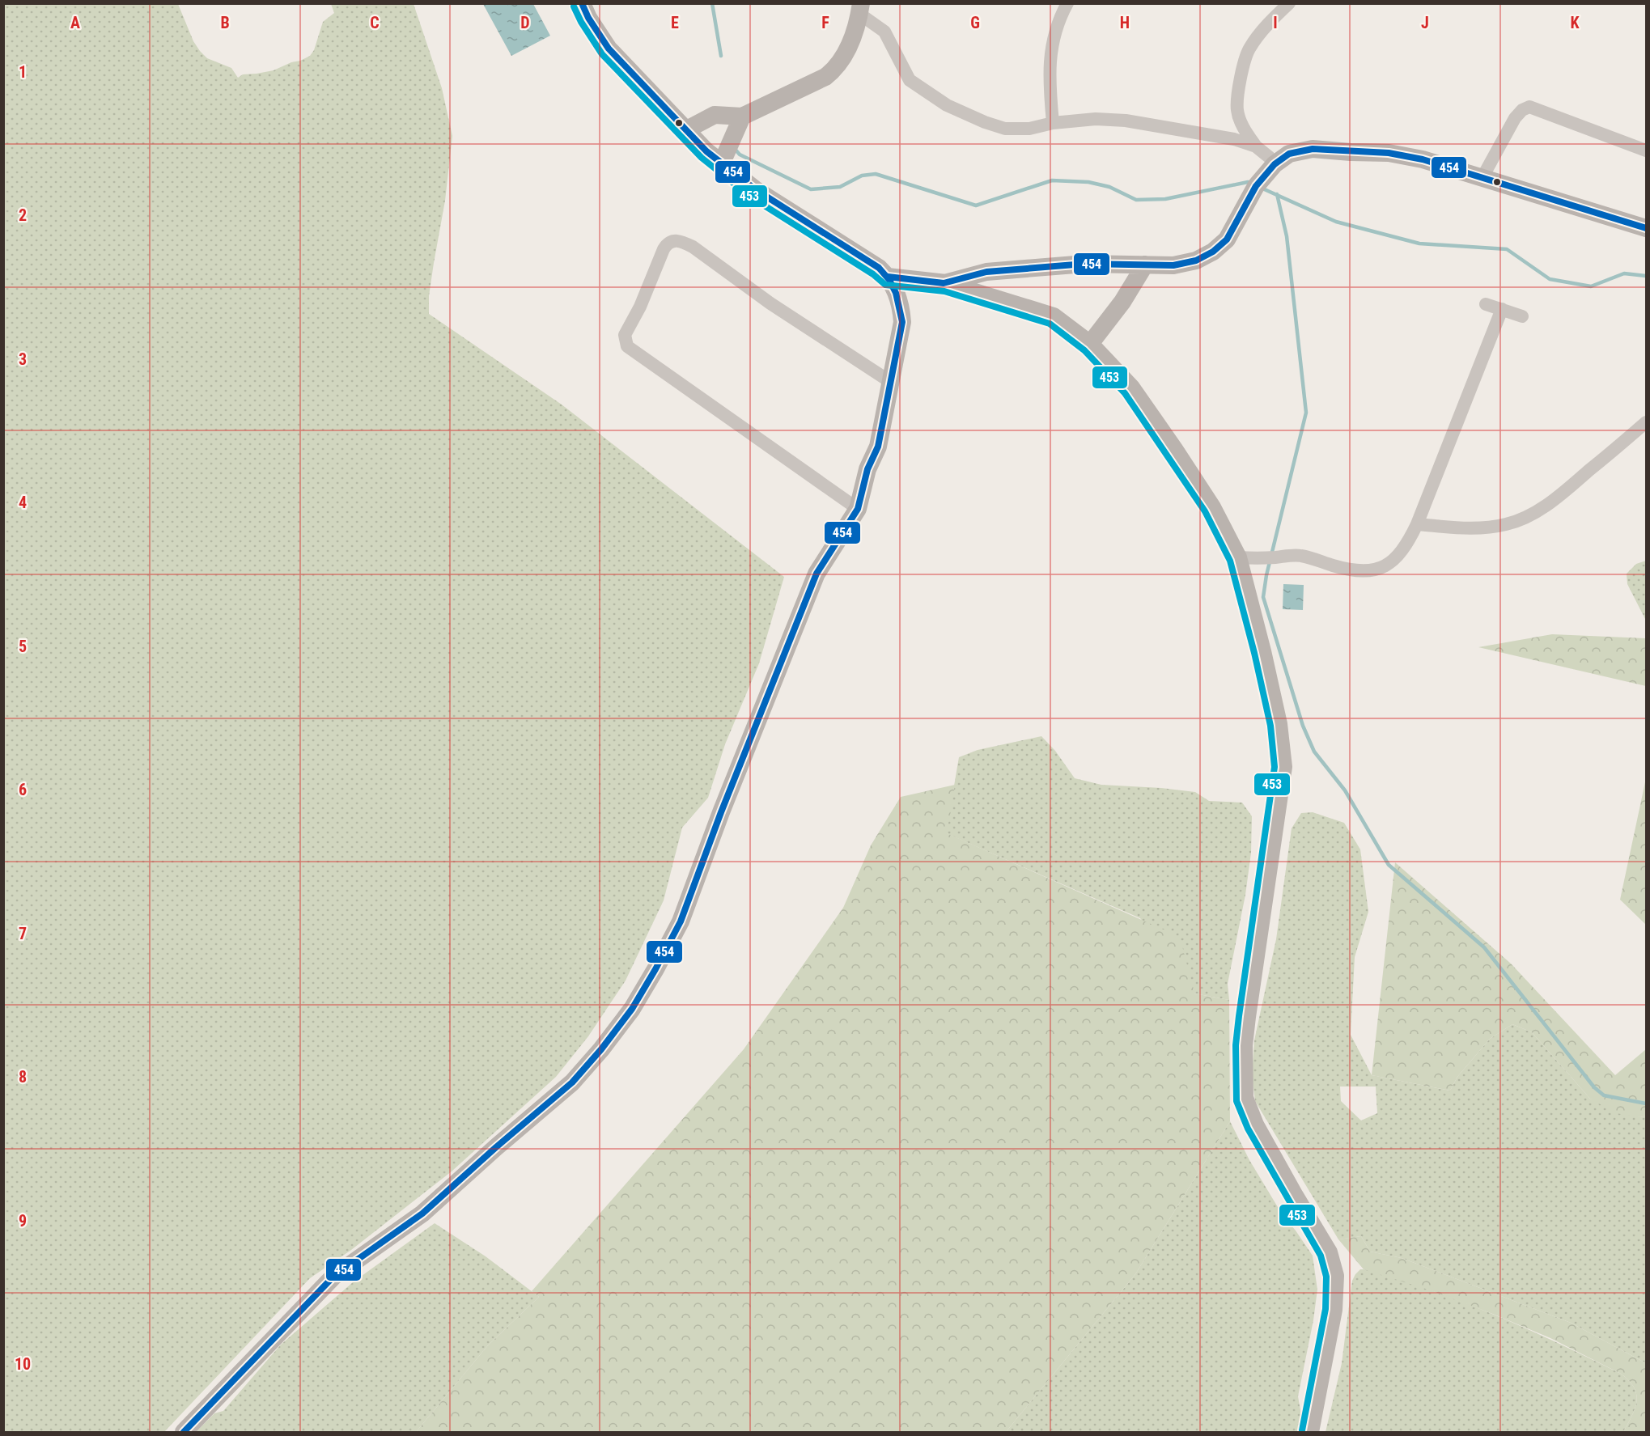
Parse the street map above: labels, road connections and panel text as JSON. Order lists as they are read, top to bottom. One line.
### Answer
{"lines":["transit line 454","transit line 453"],"grid":{"columns":["A","B","C","D","E","F","G","H","I","J","K"],"rows":["1","2","3","4","5","6","7","8","9","10"]}}
